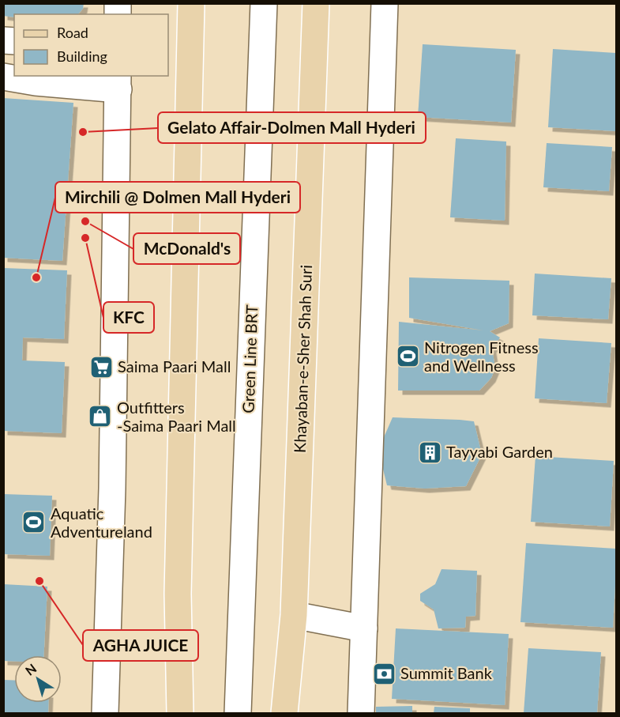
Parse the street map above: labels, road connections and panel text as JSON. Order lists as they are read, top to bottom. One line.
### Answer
{"streets":{"main road":["Khayaban-e-Sher Shah Suri"],"street":["Green Line BRT"]},"places":{"other":["Gelato Affair-Dolmen Mall Hyderi","McDonald's","KFC","Mirchili @ Dolmen Mall Hyderi","AGHA JUICE"],"sports":["Nitrogen Fitness and Wellness","Aquatic Adventureland"],"supermarket":["Saima Paari Mall"],"shop":["Outfitters -Saima Paari Mall"],"building":["Tayyabi Garden"],"bank":["Summit Bank"]},"legend":["Road","Building"],"north":"top left"}
